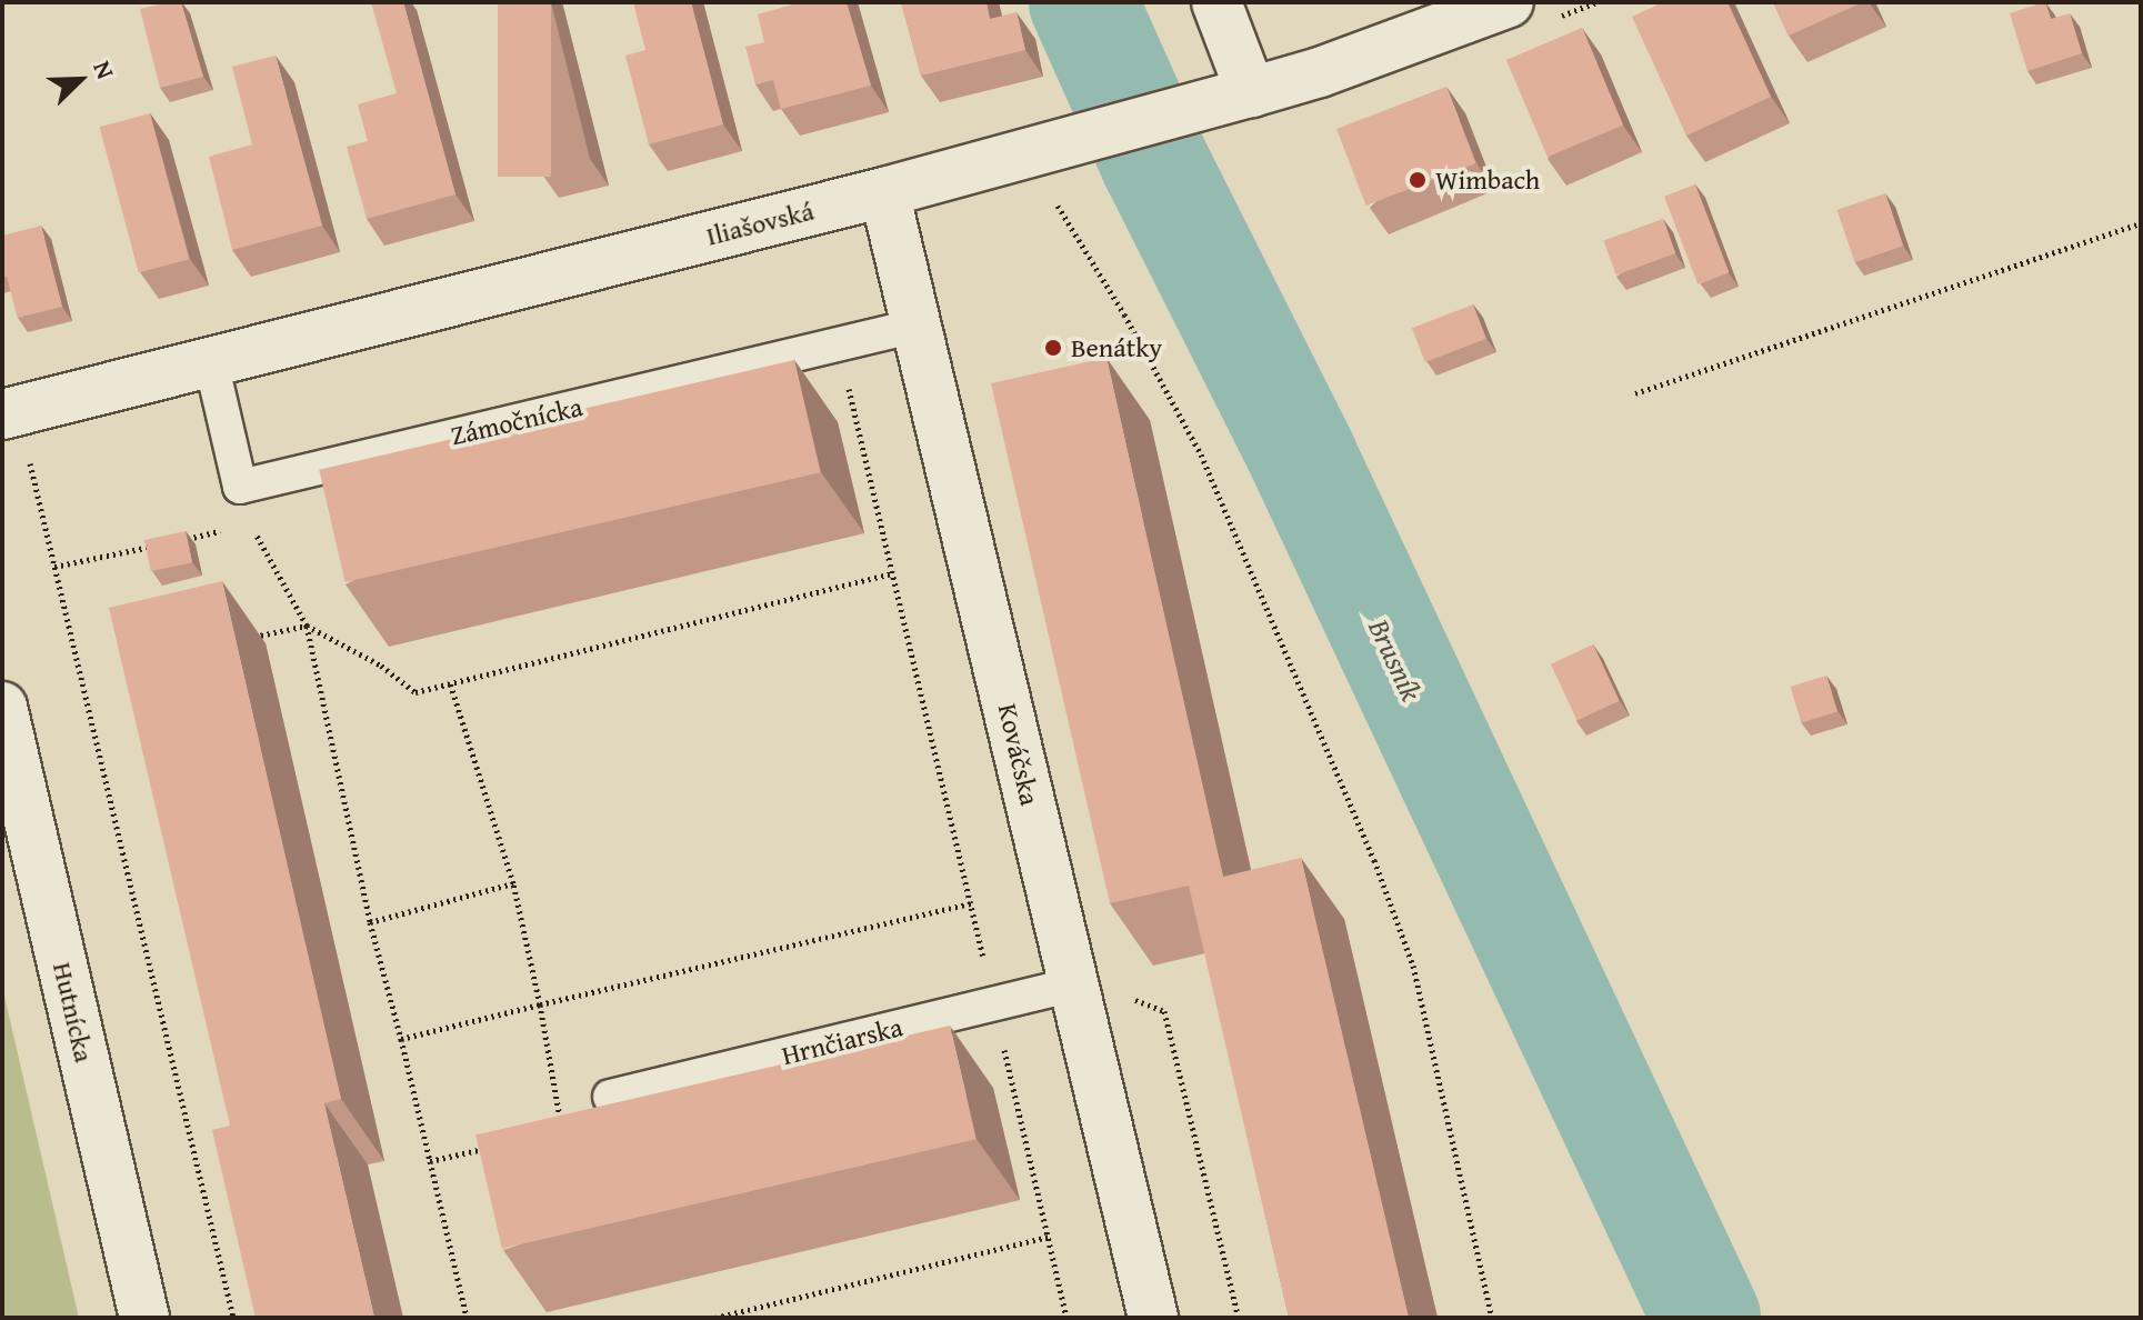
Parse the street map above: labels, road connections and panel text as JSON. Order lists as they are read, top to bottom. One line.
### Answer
{"streets":{"street":["Iliašovská","Kováčska","Hutnícka"],"lane":["Zámočnícka","Hrnčiarska"]},"crossings":[["Iliašovská","Kováčska"],["Zámočnícka","Kováčska"],["Kováčska","Hrnčiarska"]],"water":["Brusník"],"places":["Wimbach","Benátky"],"north":"top right"}
